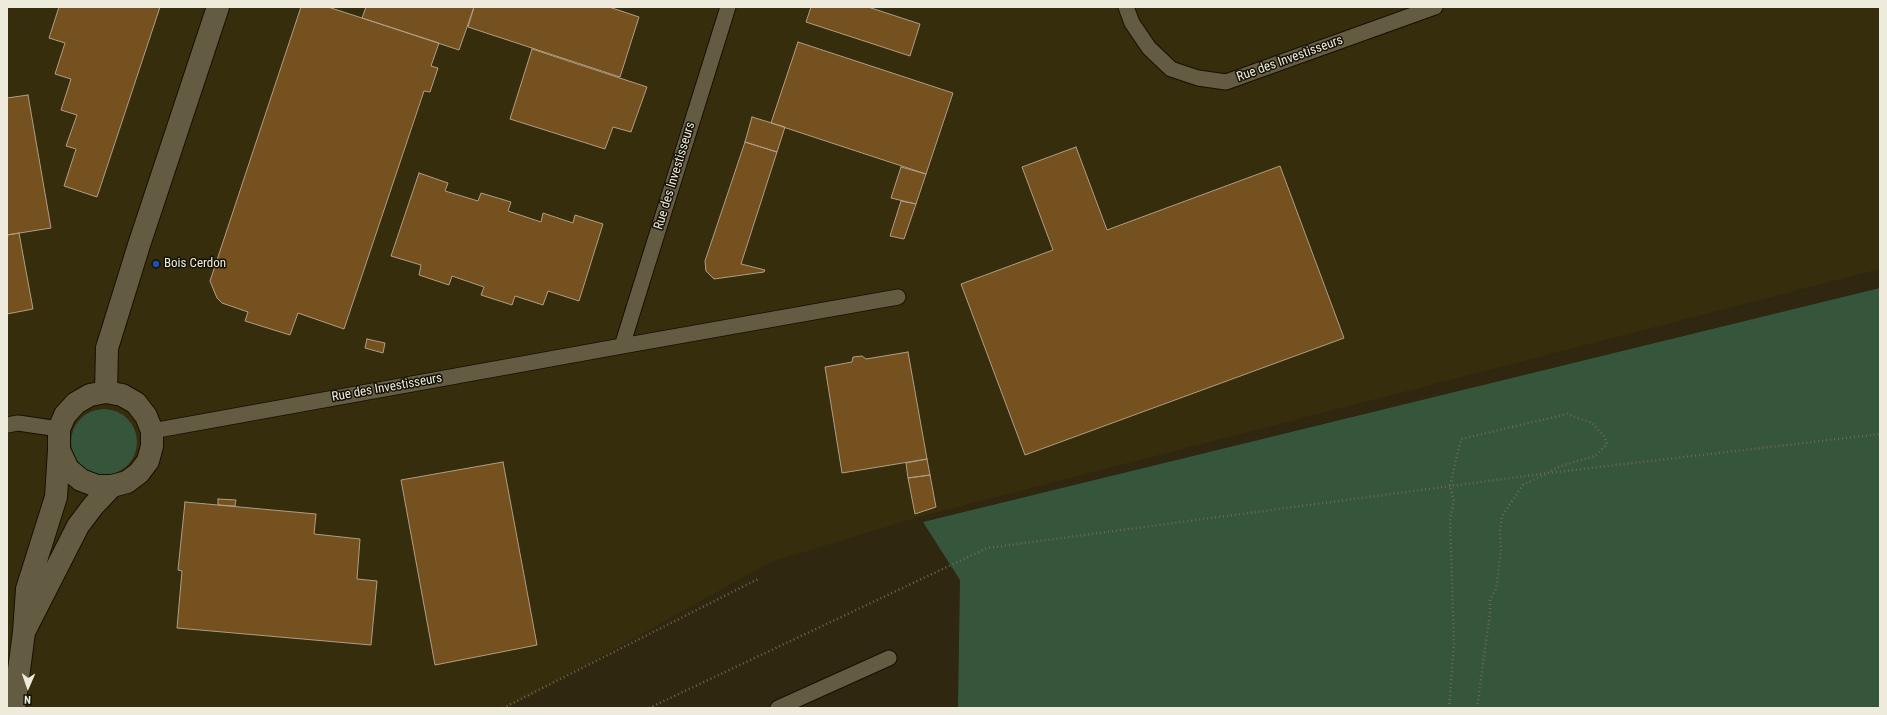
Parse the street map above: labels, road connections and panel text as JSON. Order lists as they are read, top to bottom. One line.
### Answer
{"streets":{"lane":["Rue des Investisseurs"]},"places":["Bois Cerdon"],"north":"bottom"}
